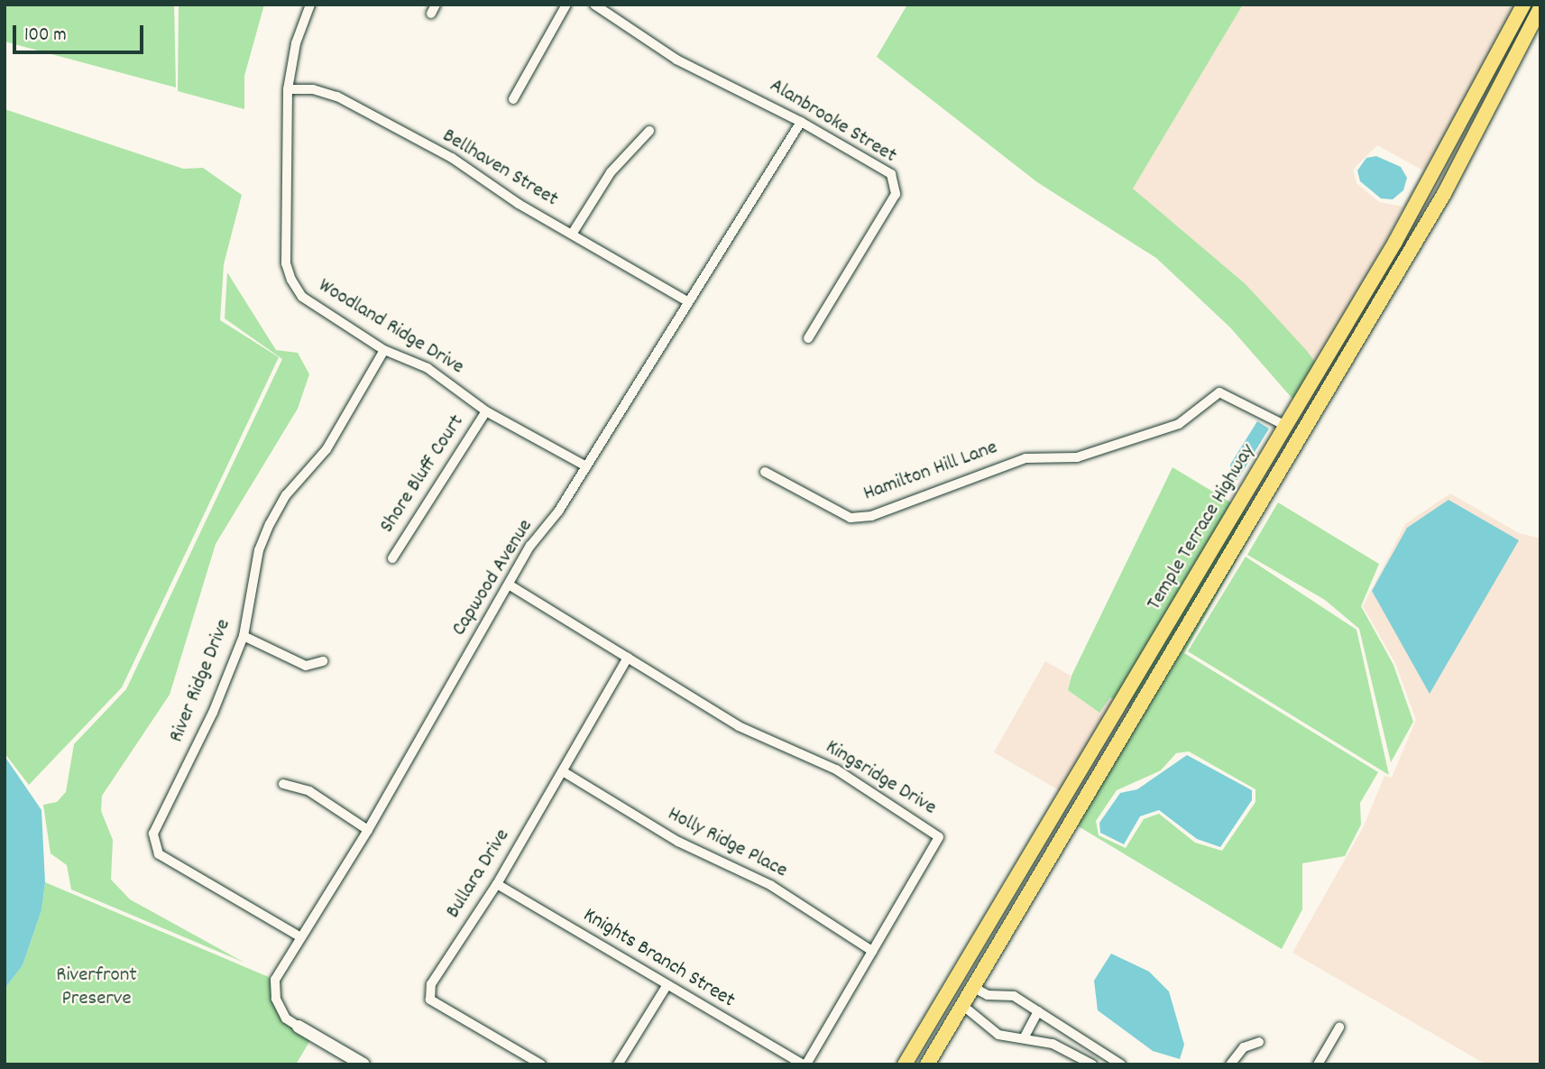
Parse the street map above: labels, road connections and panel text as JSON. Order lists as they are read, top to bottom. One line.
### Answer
{"streets":{"main road":["Temple Terrace Highway"],"street":["Alanbrooke Street","Bellhaven Street","Woodland Ridge Drive","Hamilton Hill Lane","Shore Bluff Court","Capwood Avenue","River Ridge Drive","Kingsridge Drive","Holly Ridge Place","Bullara Drive","Knights Branch Street"]},"crossings":[["Alanbrooke Street","Capwood Avenue"],["Bellhaven Street","Woodland Ridge Drive"],["Bellhaven Street","Capwood Avenue"],["Woodland Ridge Drive","Shore Bluff Court"],["Woodland Ridge Drive","Capwood Avenue"],["Woodland Ridge Drive","River Ridge Drive"],["Hamilton Hill Lane","Temple Terrace Highway"],["Capwood Avenue","River Ridge Drive"],["Capwood Avenue","Kingsridge Drive"],["Kingsridge Drive","Holly Ridge Place"],["Kingsridge Drive","Bullara Drive"],["Kingsridge Drive","Knights Branch Street"],["Holly Ridge Place","Bullara Drive"],["Bullara Drive","Knights Branch Street"]],"parks":["Riverfront Preserve"],"scale_bar":"100 m"}
